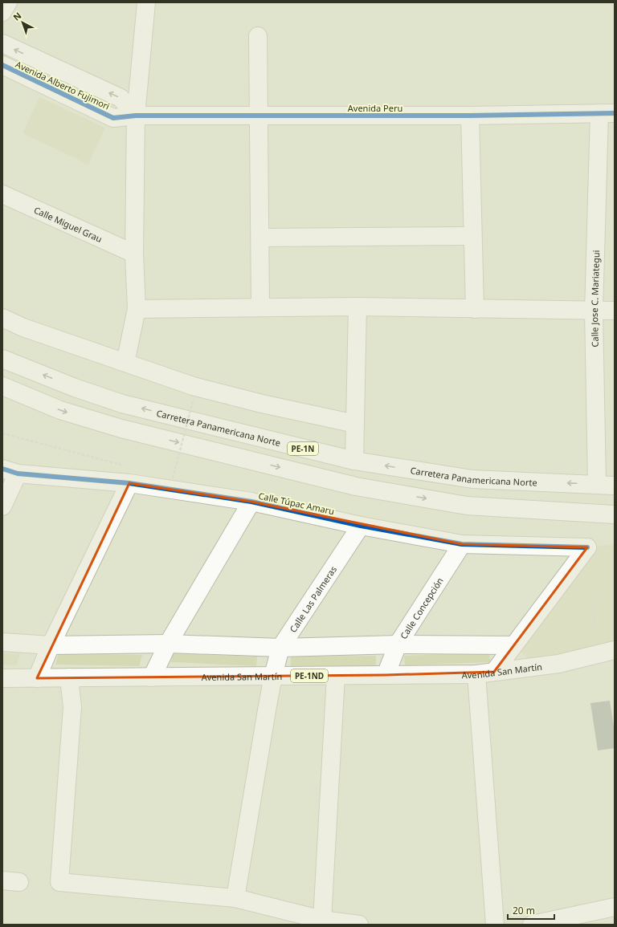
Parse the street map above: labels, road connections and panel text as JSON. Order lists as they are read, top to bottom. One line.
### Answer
{"streets":{"main road":["Avenida Alberto Fujimori","Avenida Peru","Calle Miguel Grau","Calle Jose C. Mariategui","Carretera Panamericana Norte","PE-1N","Calle Túpac Amaru","Calle Las Palmeras","Calle Concepción","Avenida San Martín","PE-1ND"]},"crossings":[["Avenida Alberto Fujimori","Avenida Peru"],["Avenida Peru","Calle Jose C. Mariategui"],["Calle Jose C. Mariategui","Carretera Panamericana Norte"],["Calle Túpac Amaru","Calle Las Palmeras"],["Calle Túpac Amaru","Calle Concepción"],["Calle Las Palmeras","Avenida San Martín"],["Calle Concepción","Avenida San Martín"]],"scale_bar":"20 m","north":"top left"}
